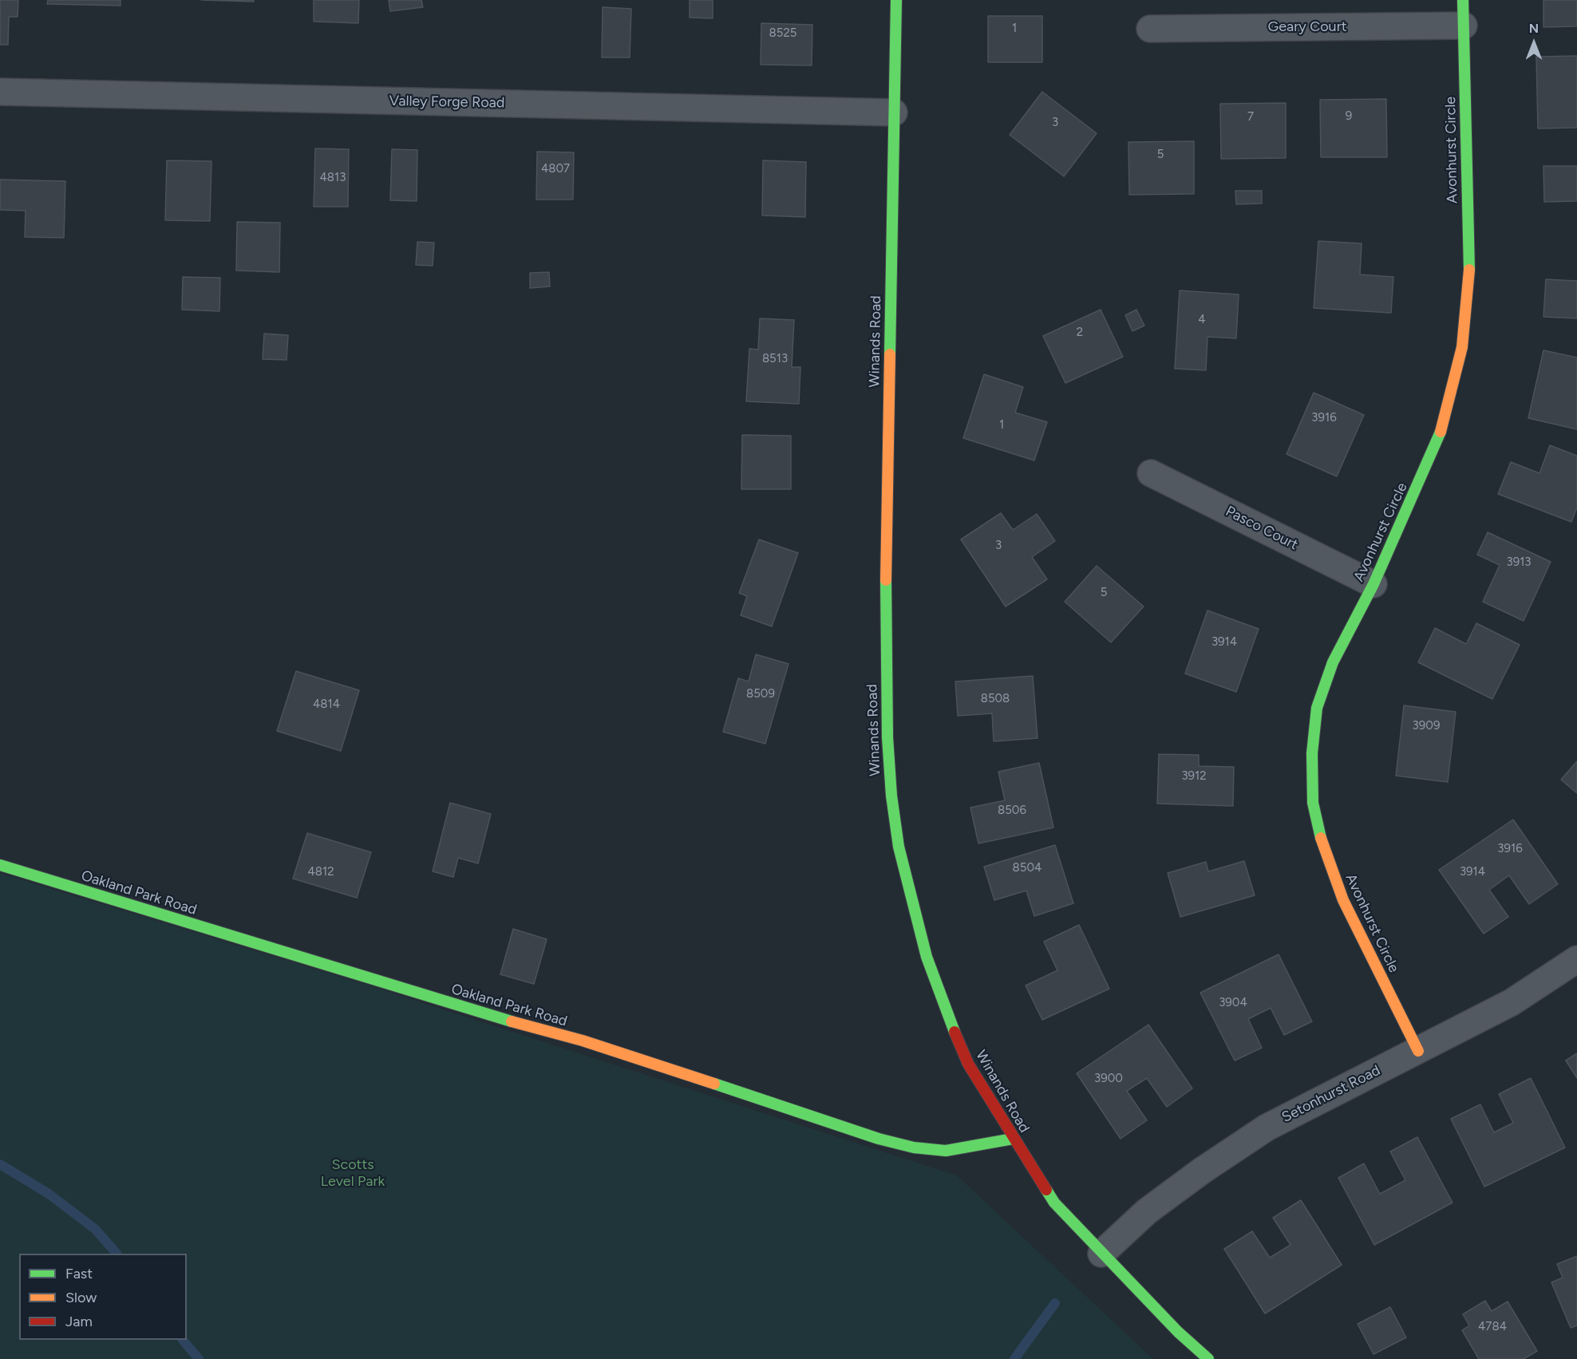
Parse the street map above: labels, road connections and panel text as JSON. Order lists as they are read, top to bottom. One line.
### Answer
{"streets":{"street":["Geary Court","Valley Forge Road","Avonhurst Circle","Winands Road","Pasco Court","Oakland Park Road","Setonhurst Road"]},"crossings":[["Geary Court","Avonhurst Circle"],["Valley Forge Road","Winands Road"],["Avonhurst Circle","Pasco Court"],["Avonhurst Circle","Setonhurst Road"],["Winands Road","Oakland Park Road"],["Winands Road","Setonhurst Road"]],"parks":["Scotts Level Park"],"house_numbers":["1","8525","9","7","3","5","4807","4813","4","2","8513","3916","1","3","3913","5","3914","8509","8508","4814","3909","3912","8506","3916","8504","4812","3914","3904","3900","4784"],"legend":["Fast","Slow","Jam"],"north":"top"}
